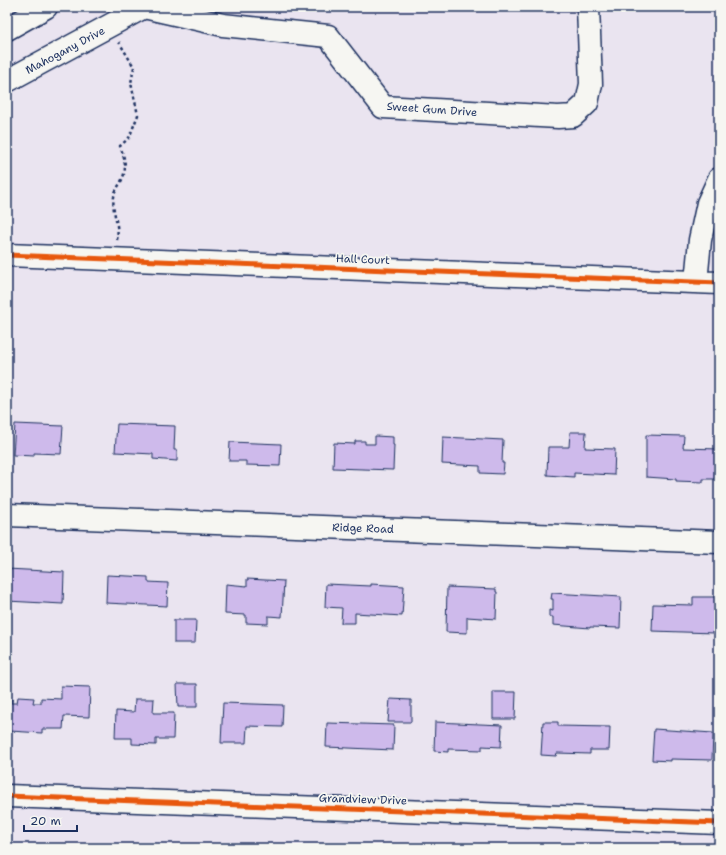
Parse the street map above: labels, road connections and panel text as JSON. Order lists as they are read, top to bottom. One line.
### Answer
{"streets":{"street":["Mahogany Drive","Sweet Gum Drive","Hall Court","Ridge Road","Grandview Drive"]},"crossings":[["Mahogany Drive","Sweet Gum Drive"]],"scale_bar":"20 m"}
